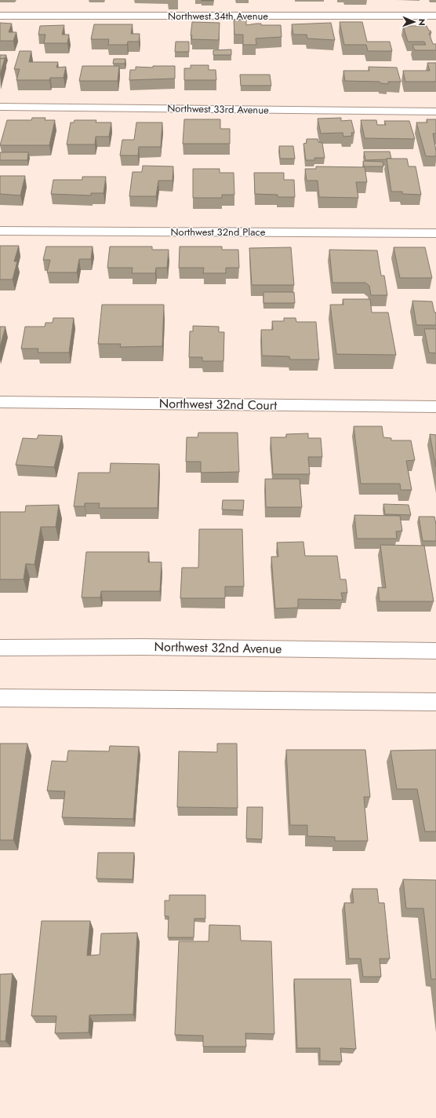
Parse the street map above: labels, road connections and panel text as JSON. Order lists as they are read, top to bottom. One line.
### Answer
{"streets":{"street":["Northwest 34th Avenue","Northwest 33rd Avenue","Northwest 32nd Place","Northwest 32nd Court","Northwest 32nd Avenue"]},"north":"right"}
